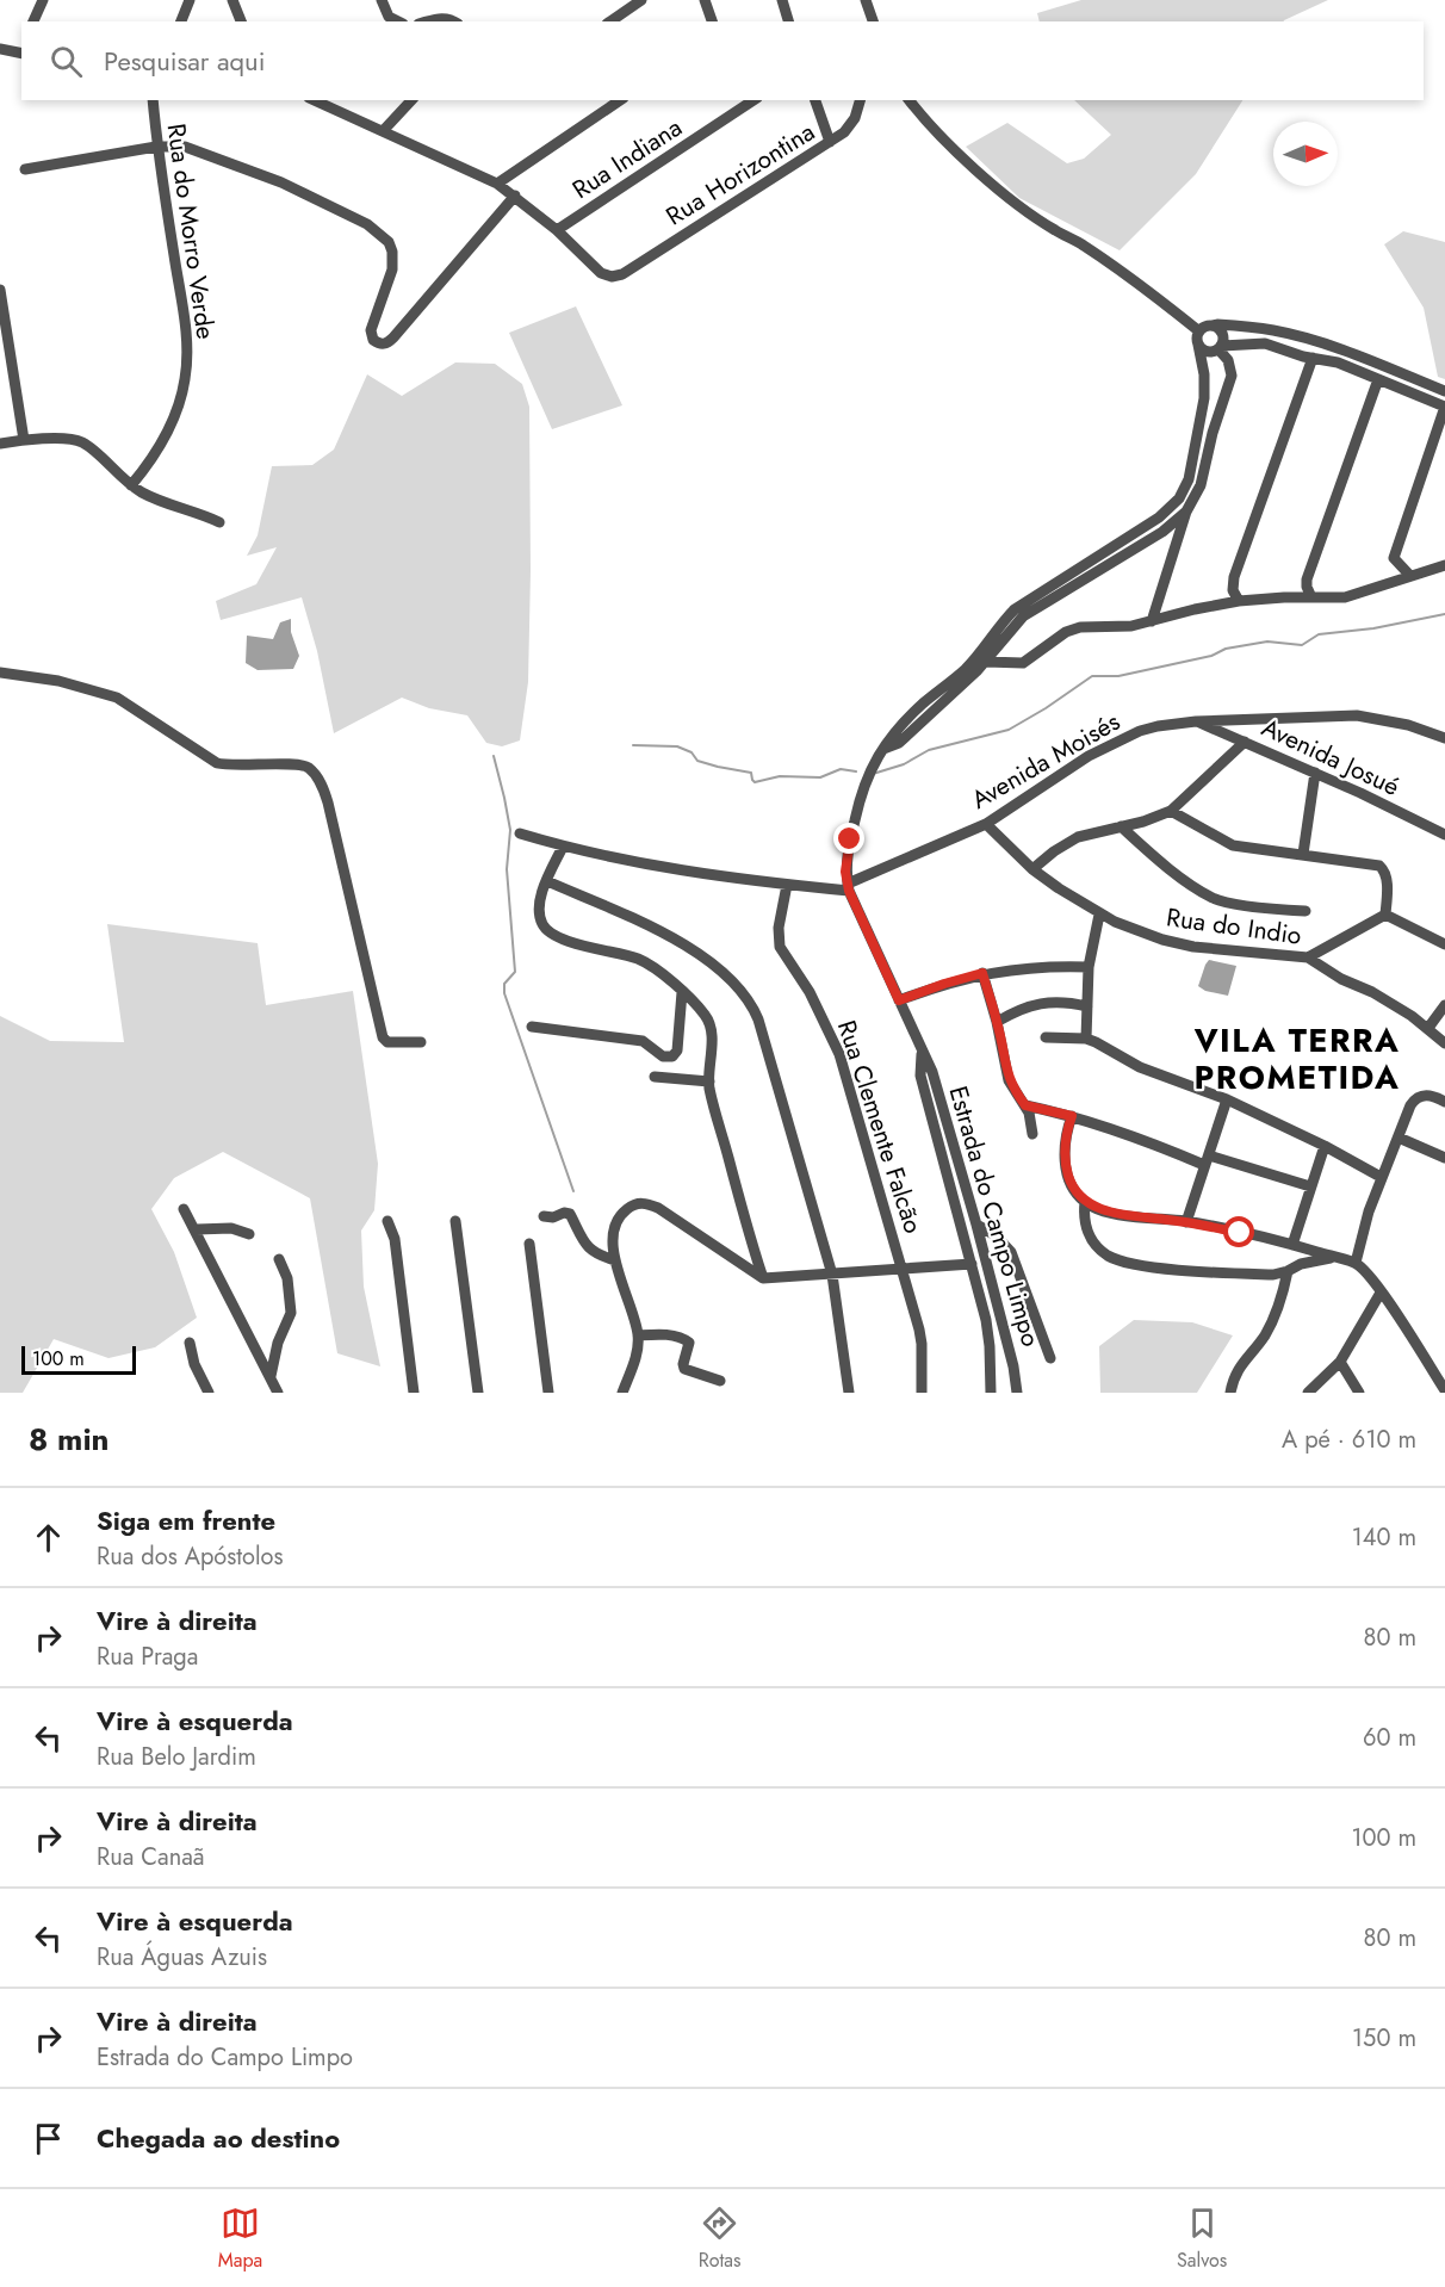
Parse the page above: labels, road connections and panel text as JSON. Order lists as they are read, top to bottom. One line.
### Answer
{"streets":{"street":["Rua Indiana","Rua Horizontina","Rua do Morro Verde","Avenida Josué","Avenida Moisés","Rua do Indio","Rua Clemente Falcão","Estrada do Campo Limpo"]},"crossings":[["Rua Indiana","Rua Horizontina"],["Avenida Josué","Avenida Moisés"],["Avenida Moisés","Rua do Indio"],["Avenida Moisés","Estrada do Campo Limpo"]],"districts":["VILA TERRA PROMETIDA"],"scale_bar":"100 m","north":"right","page":{"search":"Pesquisar aqui","scale":"100 m","heading":["8 min","A pé · 610 m"],"list":[["Siga em frente","Rua dos Apóstolos","140 m"],["Vire à direita","Rua Praga","80 m"],["Vire à esquerda","Rua Belo Jardim","60 m"],["Vire à direita","Rua Canaã","100 m"],["Vire à esquerda","Rua Águas Azuis","80 m"],["Vire à direita","Estrada do Campo Limpo","150 m"],"Chegada ao destino"],"nav":["Mapa","Rotas","Salvos"]}}
